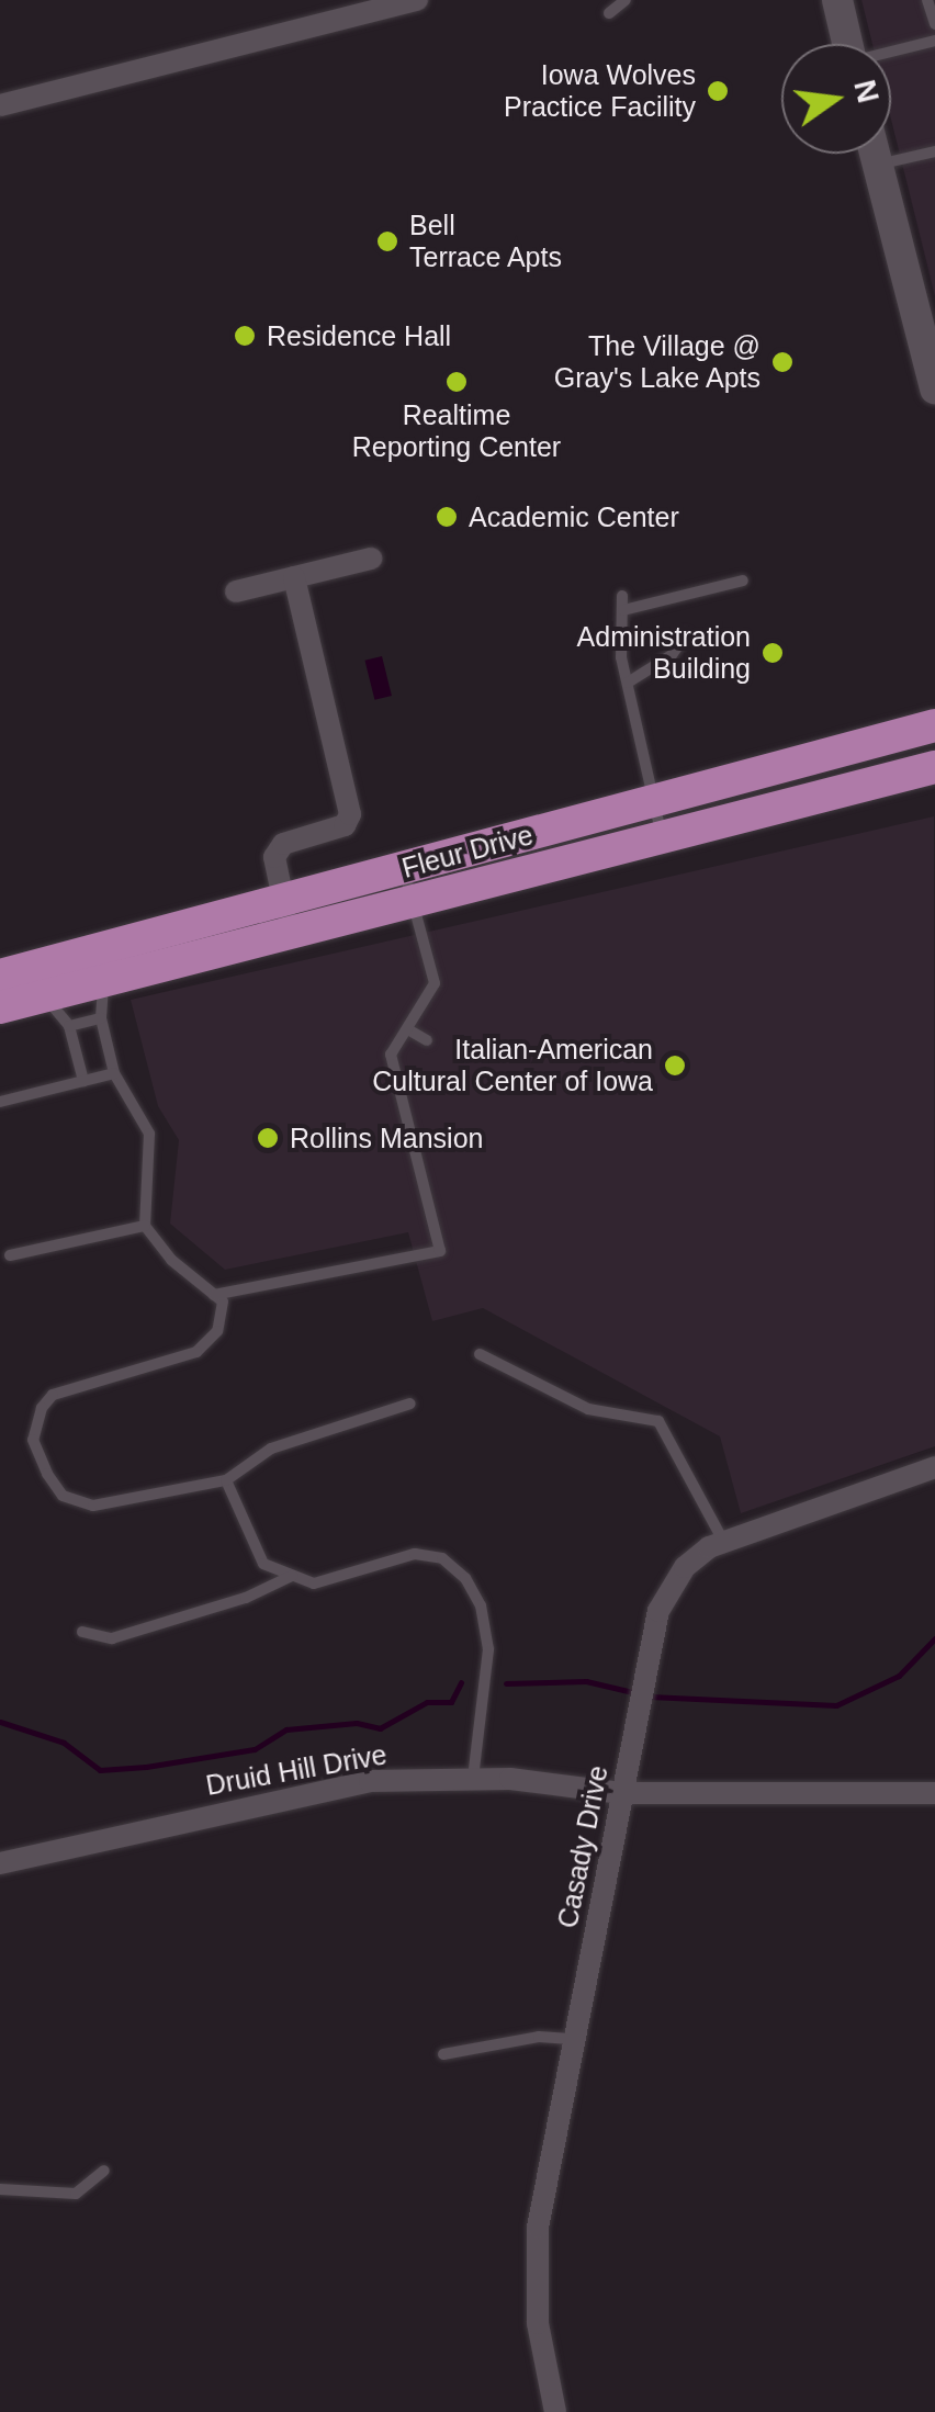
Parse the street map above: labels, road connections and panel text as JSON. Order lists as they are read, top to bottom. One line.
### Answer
{"streets":{"main road":["Fleur Drive"],"street":["Druid Hill Drive","Casady Drive"]},"crossings":[["Druid Hill Drive","Casady Drive"]],"places":["Iowa Wolves Practice Facility","Bell Terrace Apts","Residence Hall","The Village @ Gray's Lake Apts","Realtime Reporting Center","Academic Center","Administration Building","Italian-American Cultural Center of Iowa","Rollins Mansion"],"north":"right"}
